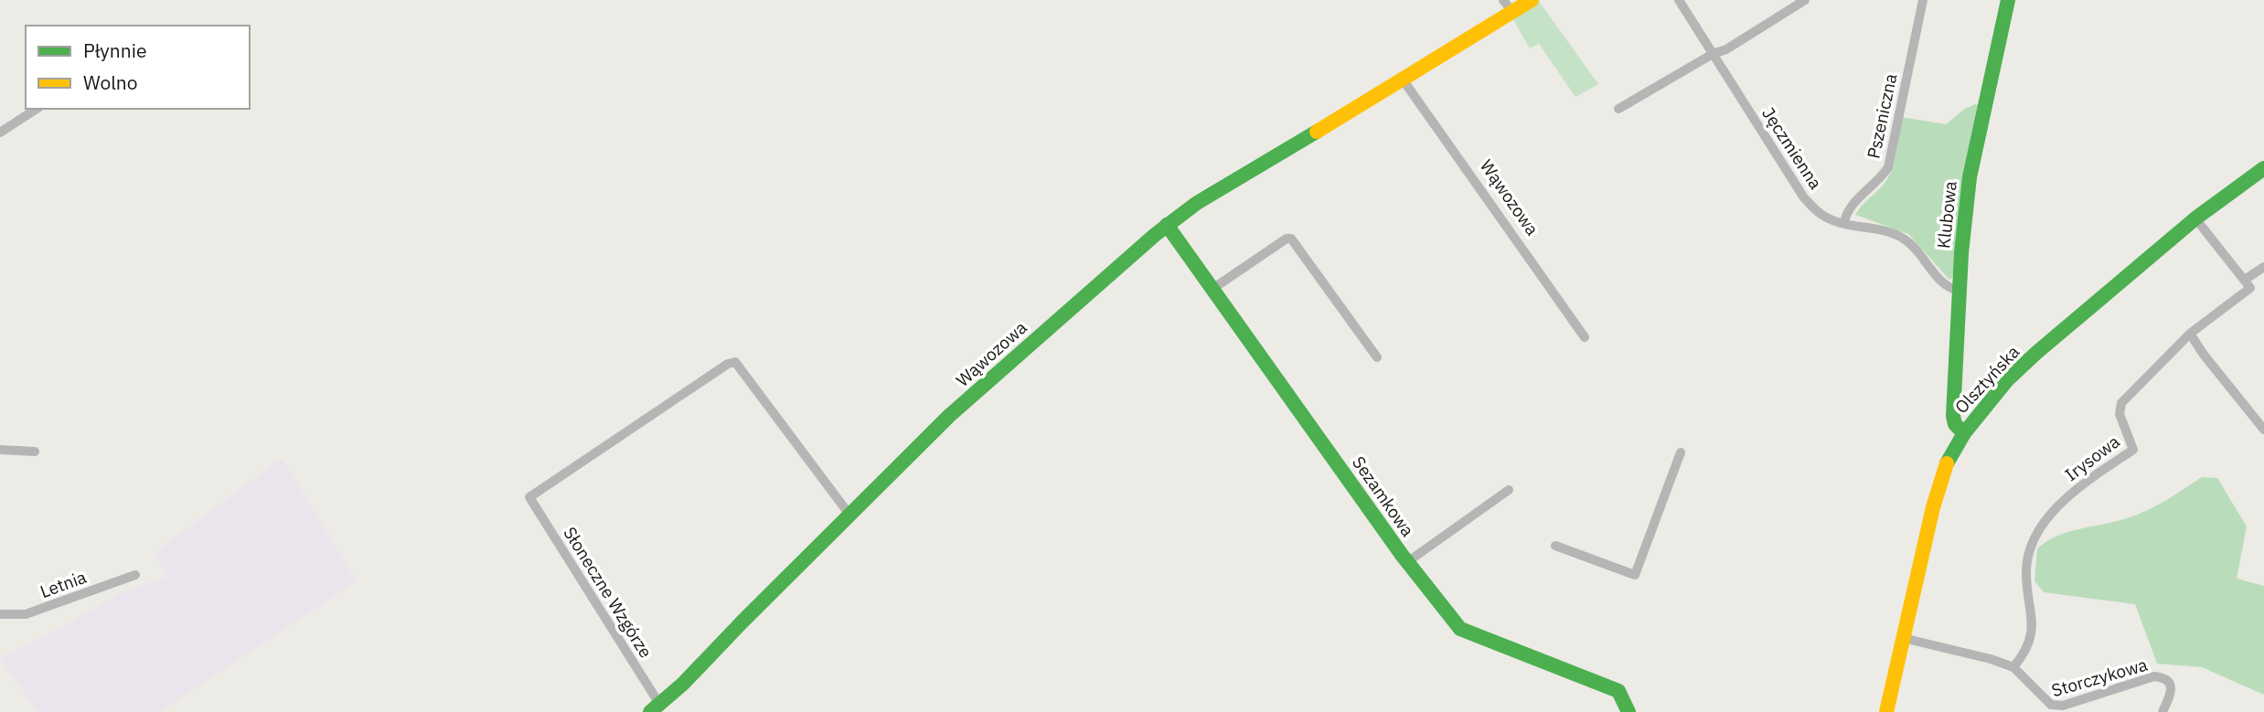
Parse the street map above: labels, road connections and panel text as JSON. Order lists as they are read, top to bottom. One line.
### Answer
{"streets":{"street":["Pszeniczna","Jęczmienna","Wąwozowa","Klubowa","Olsztyńska","Irysowa","Sezamkowa","Letnia","Słoneczne Wzgórze","Storczykowa"]},"crossings":[["Pszeniczna","Jęczmienna"],["Jęczmienna","Klubowa"],["Wąwozowa","Sezamkowa"],["Wąwozowa","Słoneczne Wzgórze"],["Klubowa","Olsztyńska"]],"legend":["Płynnie","Wolno"]}
